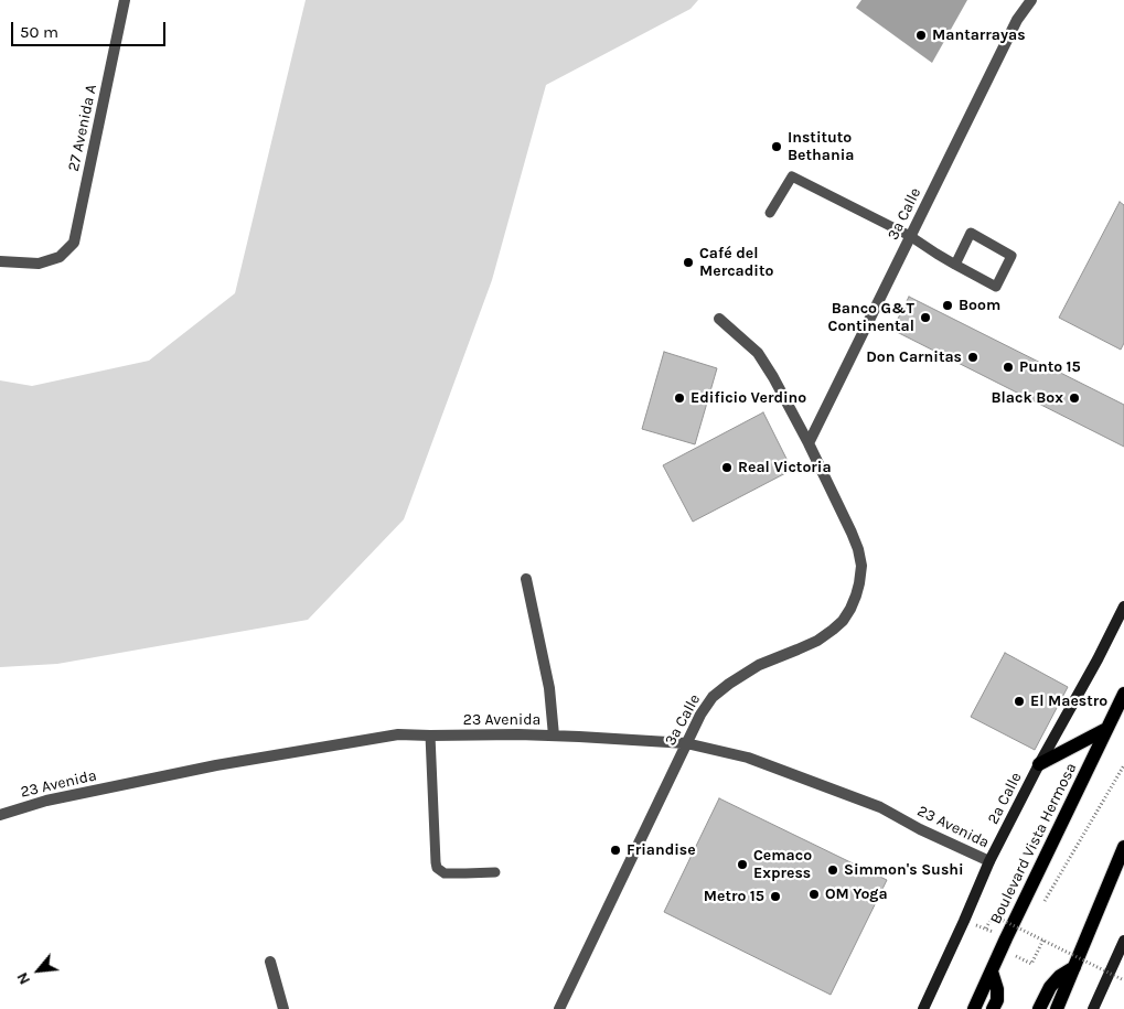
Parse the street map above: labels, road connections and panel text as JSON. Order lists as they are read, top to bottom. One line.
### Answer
{"streets":{"main road":["Boulevard Vista Hermosa"],"street":["27 Avenida A","3a Calle","23 Avenida","2a Calle"]},"crossings":[["3a Calle","23 Avenida"],["23 Avenida","2a Calle"]],"places":["Mantarrayas","Instituto Bethania","Café del Mercadito","Boom","Banco G&T Continental","Don Carnitas","Punto 15","Edificio Verdino","Black Box","Real Victoria","El Maestro","Friandise","Cemaco Express","Simmon's Sushi","OM Yoga","Metro 15"],"scale_bar":"50 m","north":"bottom left"}
